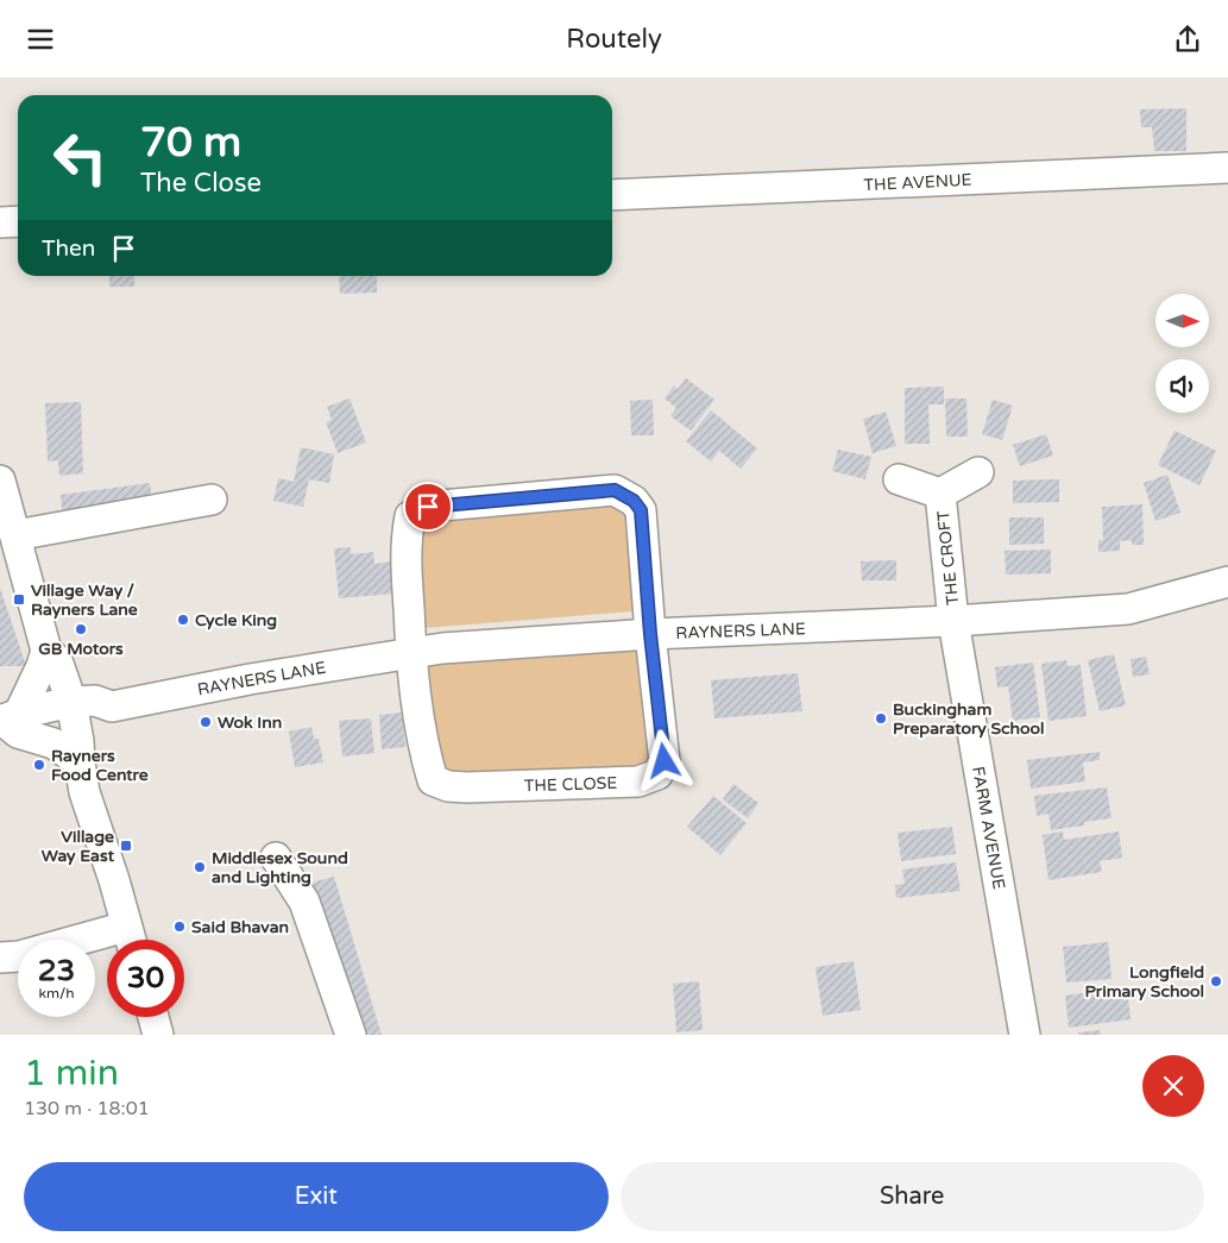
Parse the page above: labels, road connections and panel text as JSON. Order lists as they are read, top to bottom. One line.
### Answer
{"streets":{"street":["THE AVENUE","THE CROFT","RAYNERS LANE","THE CLOSE","FARM AVENUE"]},"crossings":[["THE CROFT","RAYNERS LANE"],["THE CROFT","FARM AVENUE"],["RAYNERS LANE","THE CLOSE"],["RAYNERS LANE","FARM AVENUE"]],"places":{"transit":["Village Way / Rayners Lane","Village Way East"],"other":["Cycle King","GB Motors","Buckingham Preparatory School","Wok Inn","Rayners Food Centre","Middlesex Sound and Lighting","Said Bhavan","Longfield Primary School"]},"north":"right","page":{"header":"Routely","turn":["70 m","The Close"],"then":"Then","speed":"23 km/h","limit":"30","heading":["1 min","130 m · 18:01"],"buttons":["Exit","Share"]}}
